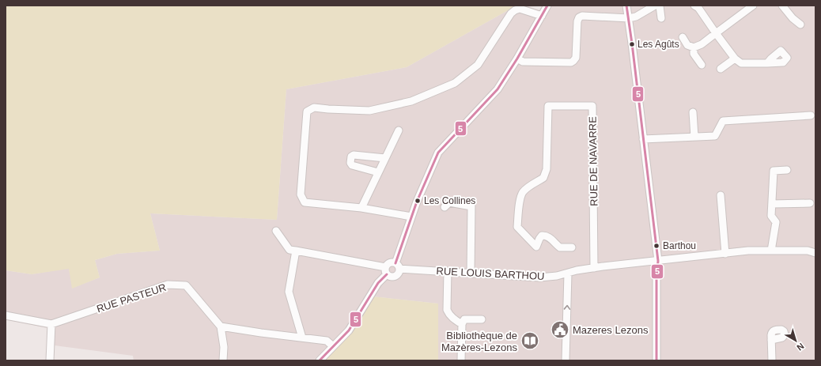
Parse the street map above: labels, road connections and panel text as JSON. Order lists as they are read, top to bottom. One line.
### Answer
{"streets":{"street":["RUE DE NAVARRE","RUE LOUIS BARTHOU","RUE PASTEUR"]},"crossings":[["RUE DE NAVARRE","RUE LOUIS BARTHOU"]],"places":{"other":["Les Agûts","Les Collines","Barthou"],"public building":["Mazeres Lezons"],"library":["Bibliothèque de Mazères-Lezons"]},"lines":["transit line 5"],"north":"bottom right"}
